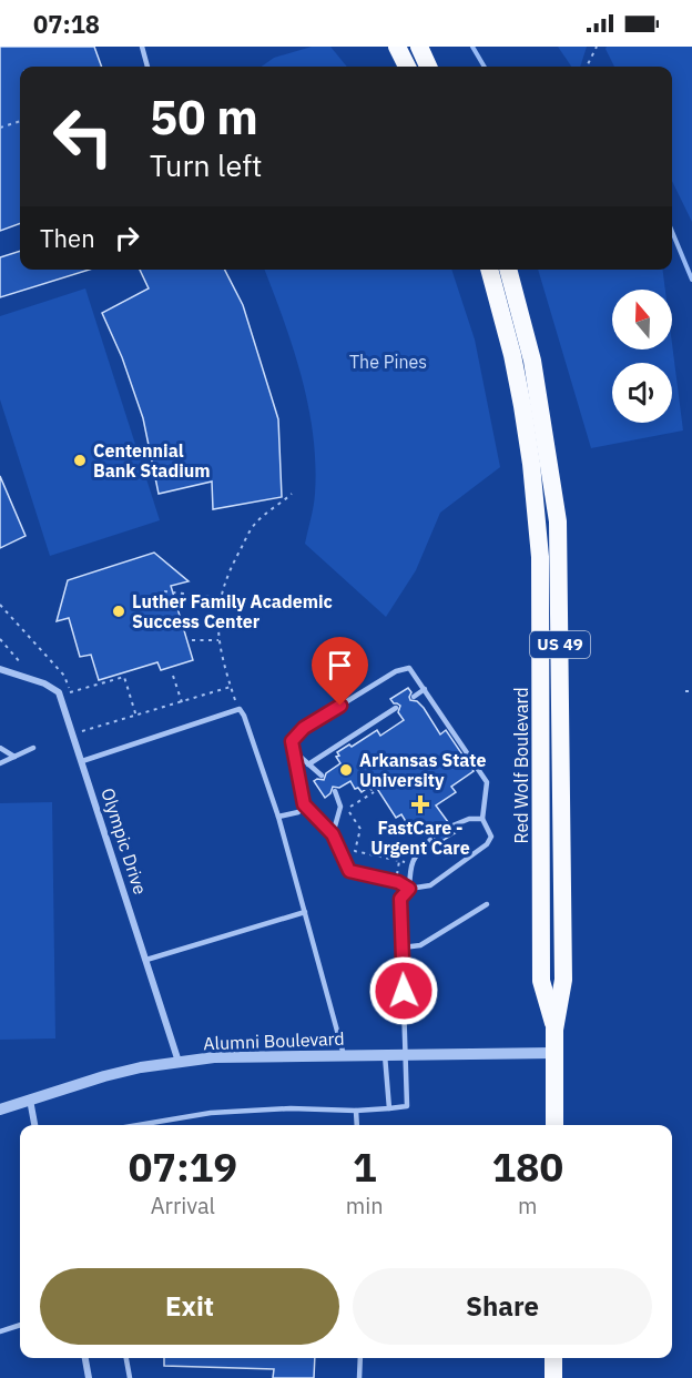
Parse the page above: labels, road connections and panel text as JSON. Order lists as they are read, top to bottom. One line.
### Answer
{"streets":{"highway":["US 49","Red Wolf Boulevard"],"street":["Olympic Drive","Alumni Boulevard"]},"crossings":[["Red Wolf Boulevard","Alumni Boulevard"],["Olympic Drive","Alumni Boulevard"]],"parks":["The Pines"],"places":{"other":["Centennial Bank Stadium","Luther Family Academic Success Center","Arkansas State University"],"health":["FastCare - Urgent Care"]},"north":"top","page":{"status":"07:18","turn":["50 m","Turn left"],"then":"Then","eta":["07:19","Arrival","1","min","180","m"],"buttons":["Exit","Share"]}}
